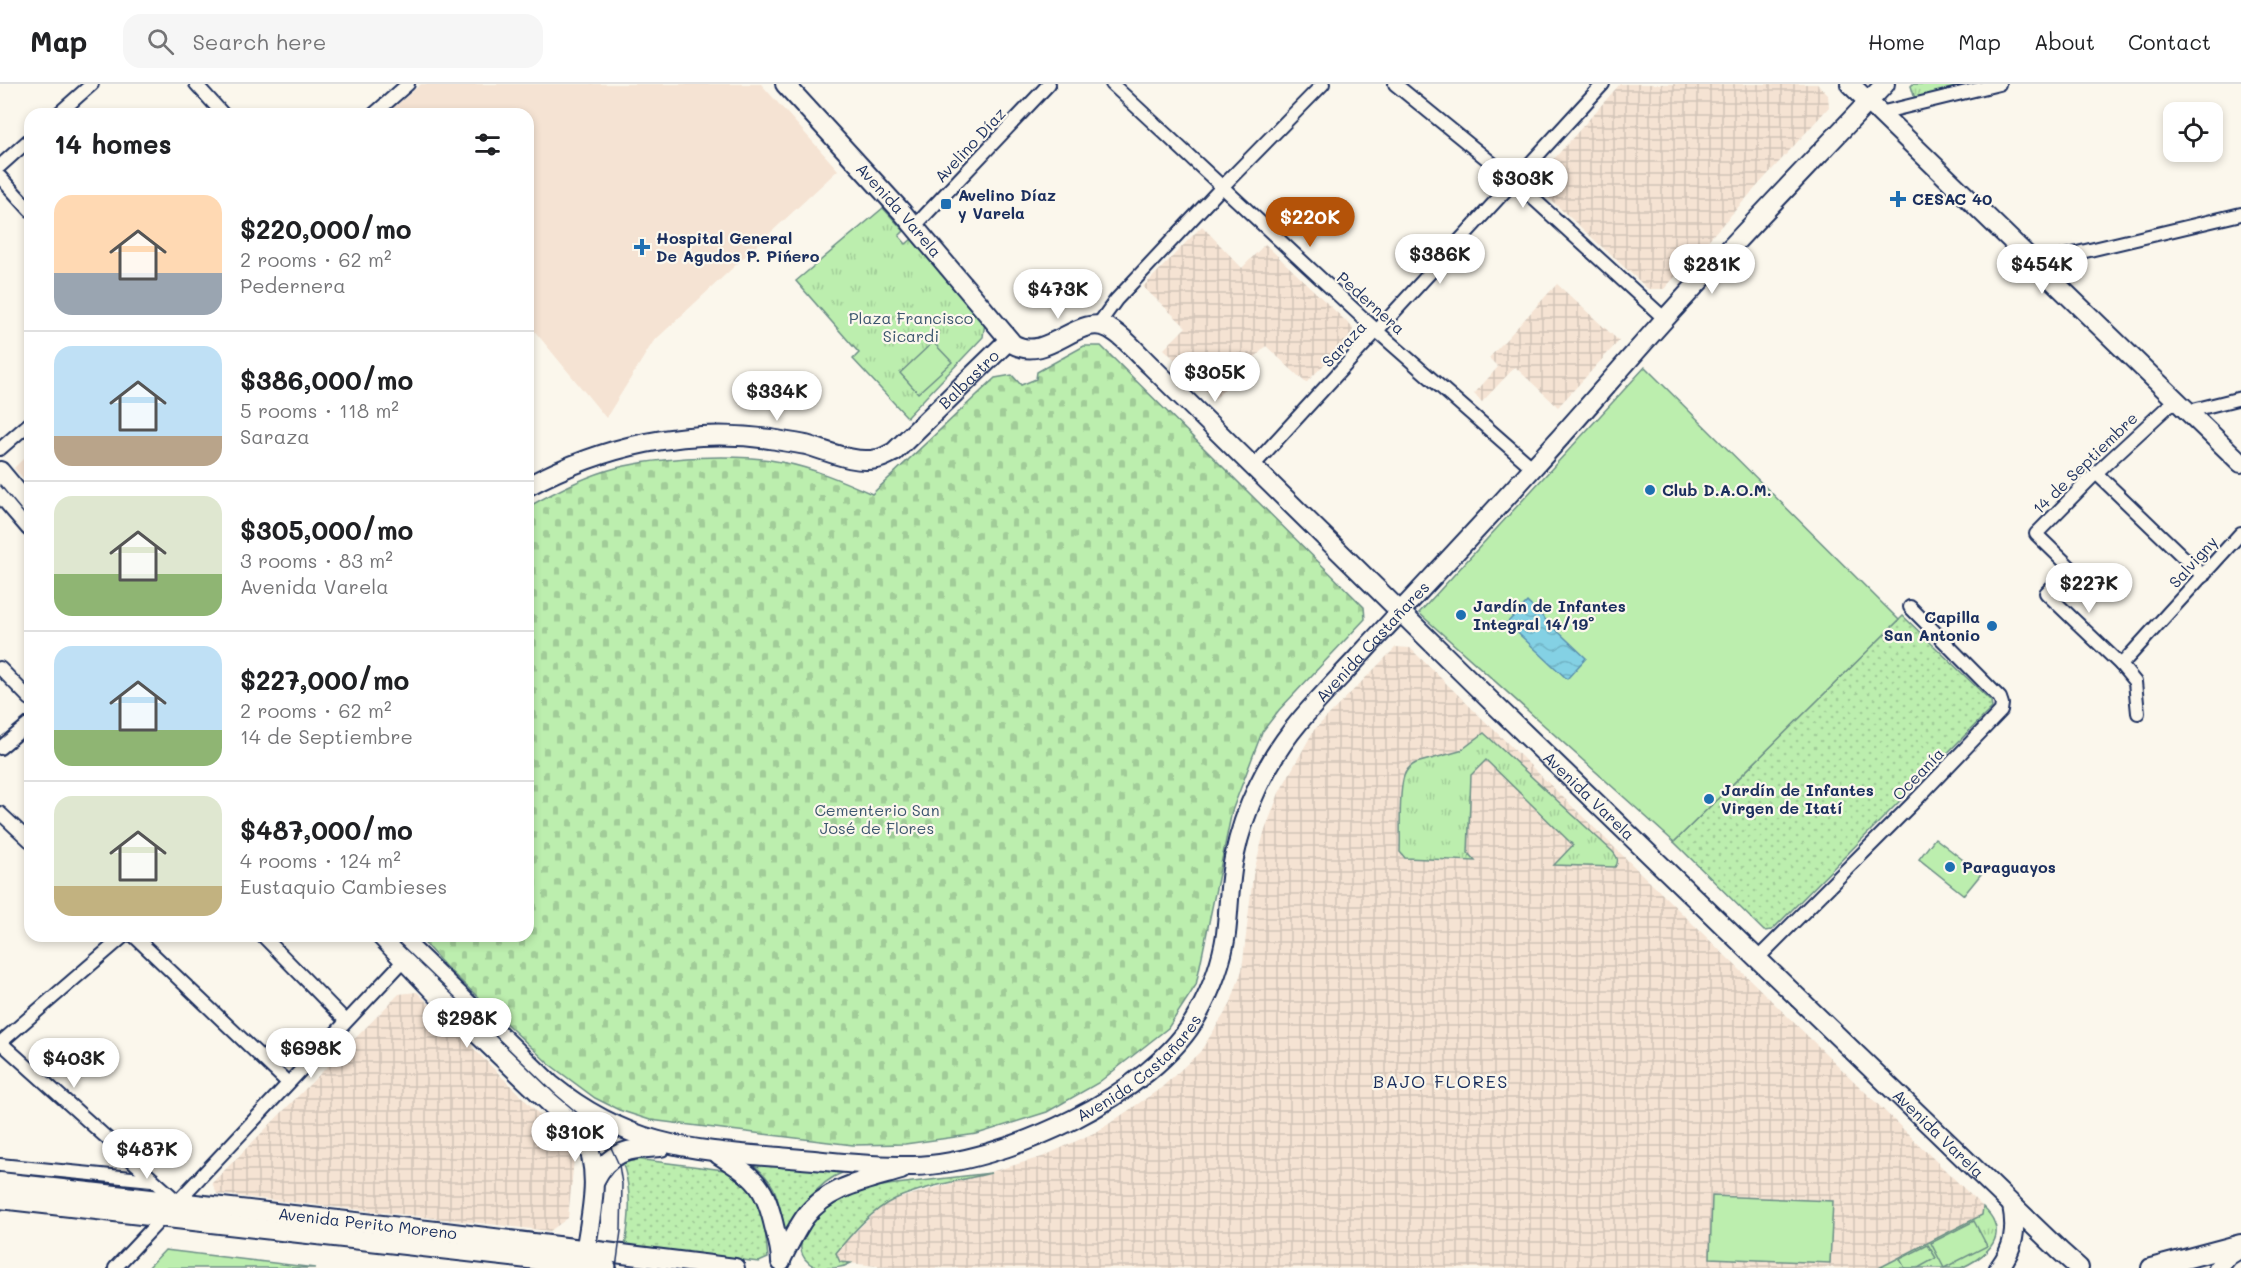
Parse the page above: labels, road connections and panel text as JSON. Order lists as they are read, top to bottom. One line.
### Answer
{"streets":{"main road":["Avenida Varela","Balbastro","Avenida Castañares","Avenida Perito Moreno"],"street":["Avelino Díaz","Pedernera","Saraza","14 de Septiembre","Salvigny","Oceanía"]},"crossings":[["Avelino Díaz","Avenida Varela"],["Avenida Varela","Saraza"],["Avenida Varela","Balbastro"],["Avenida Varela","Avenida Castañares"],["Avenida Varela","Oceanía"],["Pedernera","Saraza"],["Pedernera","Avenida Castañares"],["14 de Septiembre","Salvigny"]],"districts":["BAJO FLORES"],"parks":["Plaza Francisco Sicardi","Cementerio San José de Flores"],"places":{"health":["CESAC 40","Hospital General De Agudos P. Pińero"],"transit":["Avelino Díaz y Varela"],"other":["Club D.A.O.M.","Jardín de Infantes Integral 14/19°","Capilla San Antonio","Jardín de Infantes Virgen de Itatí","Paraguayos"]},"page":{"header":"Map","search":"Search here","nav":["Home","Map","About","Contact"],"heading":"14 homes","price":["$303K","$220K","$386K","$281K","$454K","$473K","$305K","$334K","$227K","$298K","$698K","$403K","$310K","$487K"],"list":[{"name":"$220,000/mo","note":"2 rooms · 62 m² · Pedernera"},{"name":"$386,000/mo","note":"5 rooms · 118 m² · Saraza"},{"name":"$305,000/mo","note":"3 rooms · 83 m² · Avenida Varela"},{"name":"$227,000/mo","note":"2 rooms · 62 m² · 14 de Septiembre"},{"name":"$487,000/mo","note":"4 rooms · 124 m² · Eustaquio Cambieses"}]}}
